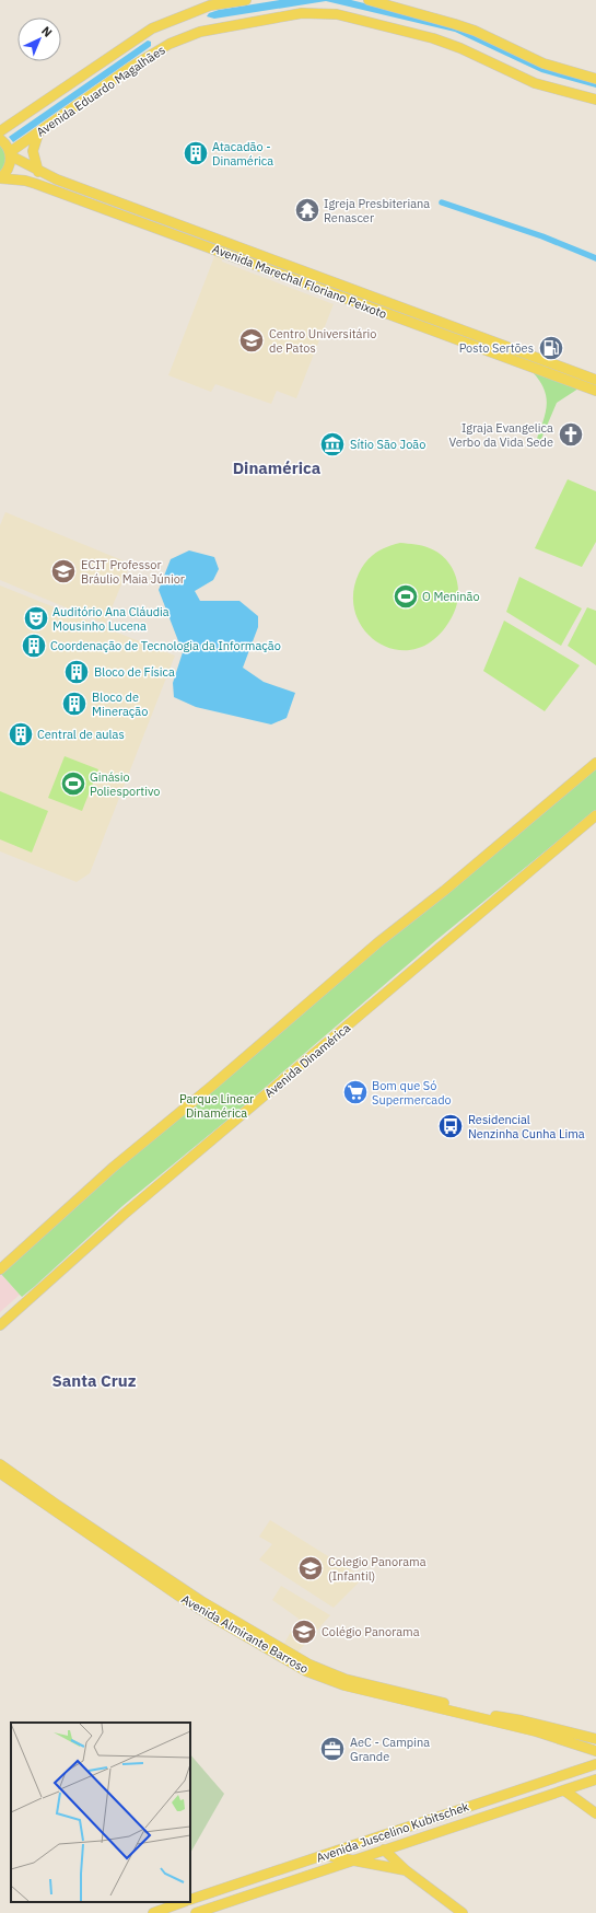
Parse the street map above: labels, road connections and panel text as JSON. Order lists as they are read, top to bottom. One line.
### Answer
{"streets":{"main road":["Avenida Eduardo Magalhães","Avenida Marechal Floriano Peixoto","Avenida Dinamérica","Avenida Almirante Barroso","Avenida Juscelino Kubitschek"]},"crossings":[["Avenida Eduardo Magalhães","Avenida Marechal Floriano Peixoto"]],"districts":["Dinamérica","Santa Cruz"],"parks":["Parque Linear Dinamérica"],"places":{"building":["Atacadão - Dinamérica","Coordenação de Tecnologia da Informação","Bloco de Física","Bloco de Mineração","Central de aulas"],"temple":["Igreja Presbiteriana Renascer"],"school or university":["Centro Universitário de Patos","ECIT Professor Bráulio Maia Júnior","Colegio Panorama (Infantil)","Colégio Panorama"],"fuel station":["Posto Sertões"],"church":["Igraja Evangelica Verbo da Vida Sede"],"museum":["Sítio São João"],"sports":["O Meninão","Ginásio Poliesportivo"],"theatre":["Auditório Ana Cláudia Mousinho Lucena"],"supermarket":["Bom que Só Supermercado"],"bus stop":["Residencial Nenzinha Cunha Lima"],"office":["AeC - Campina Grande"]},"north":"top right"}
